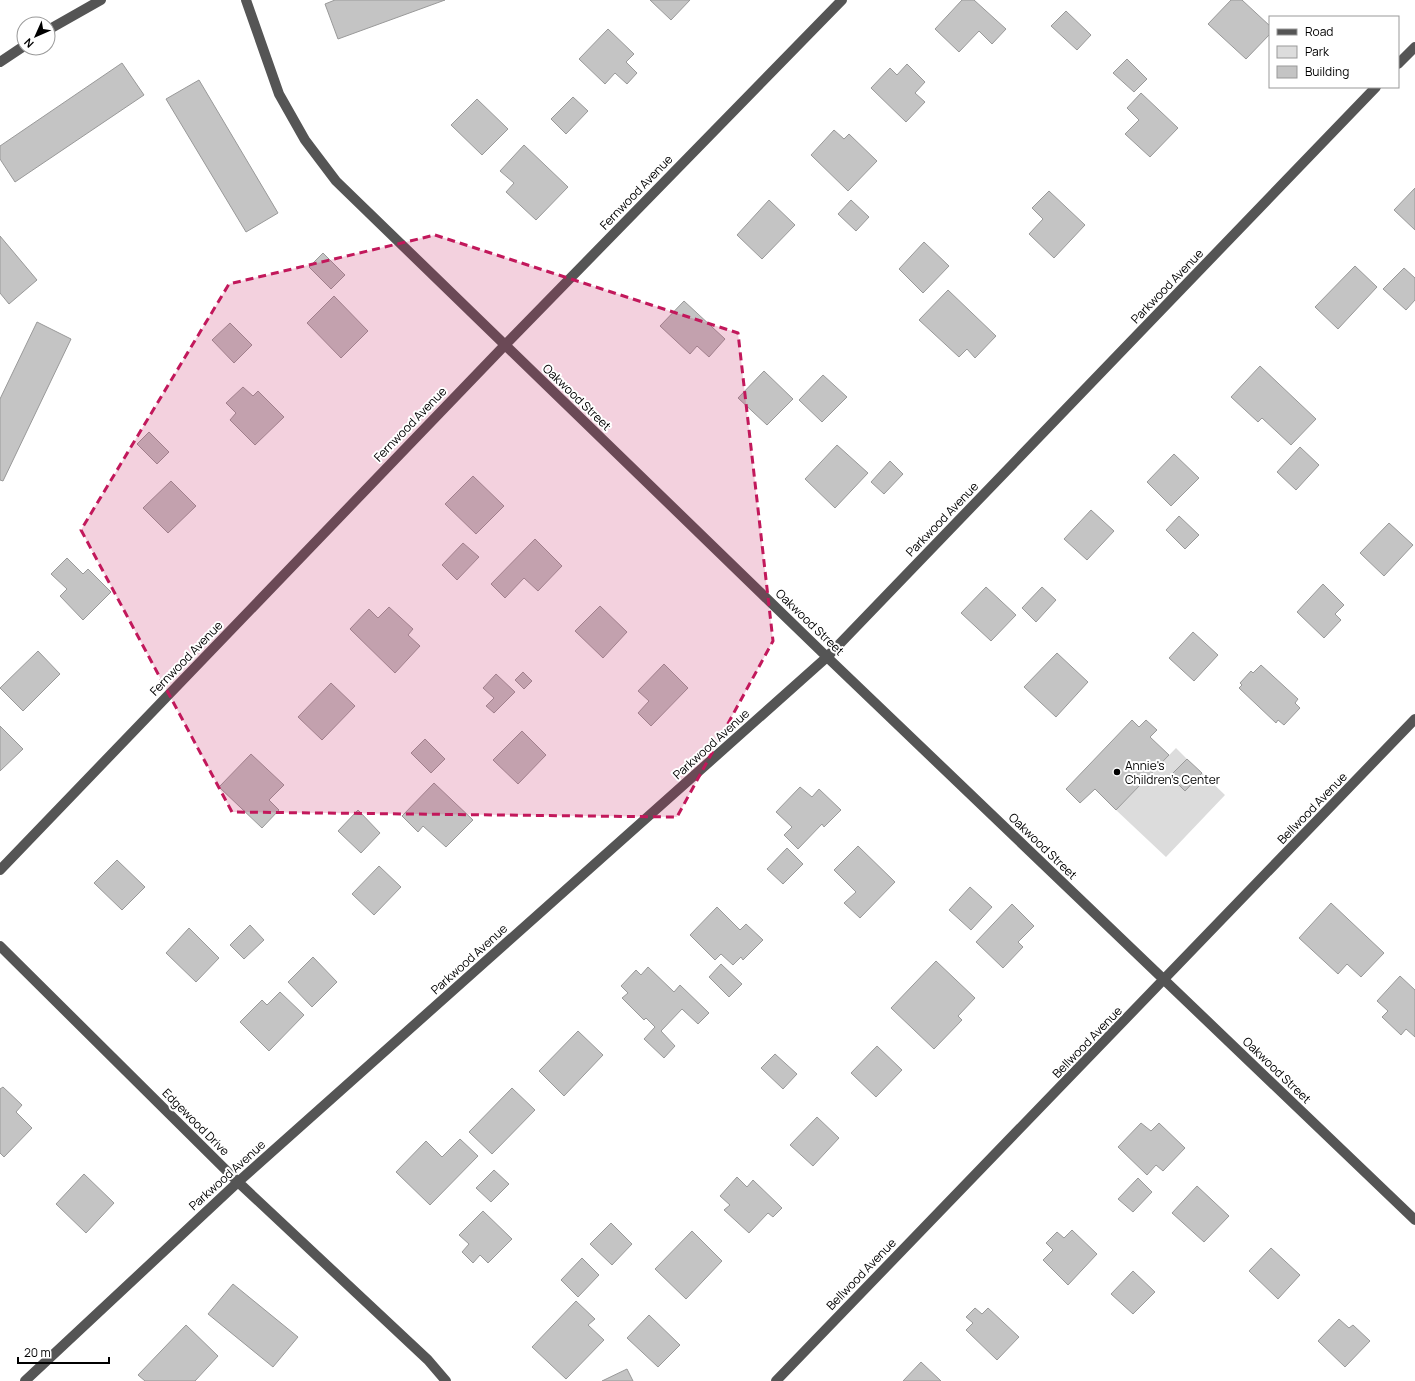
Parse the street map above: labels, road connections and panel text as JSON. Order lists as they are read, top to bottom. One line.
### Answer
{"streets":{"street":["Fernwood Avenue","Parkwood Avenue","Oakwood Street","Bellwood Avenue","Edgewood Drive"]},"crossings":[["Fernwood Avenue","Oakwood Street"],["Parkwood Avenue","Oakwood Street"],["Parkwood Avenue","Edgewood Drive"],["Oakwood Street","Bellwood Avenue"]],"places":["Annie's Children's Center"],"legend":["Road","Park","Building"],"scale_bar":"20 m","north":"bottom left"}
